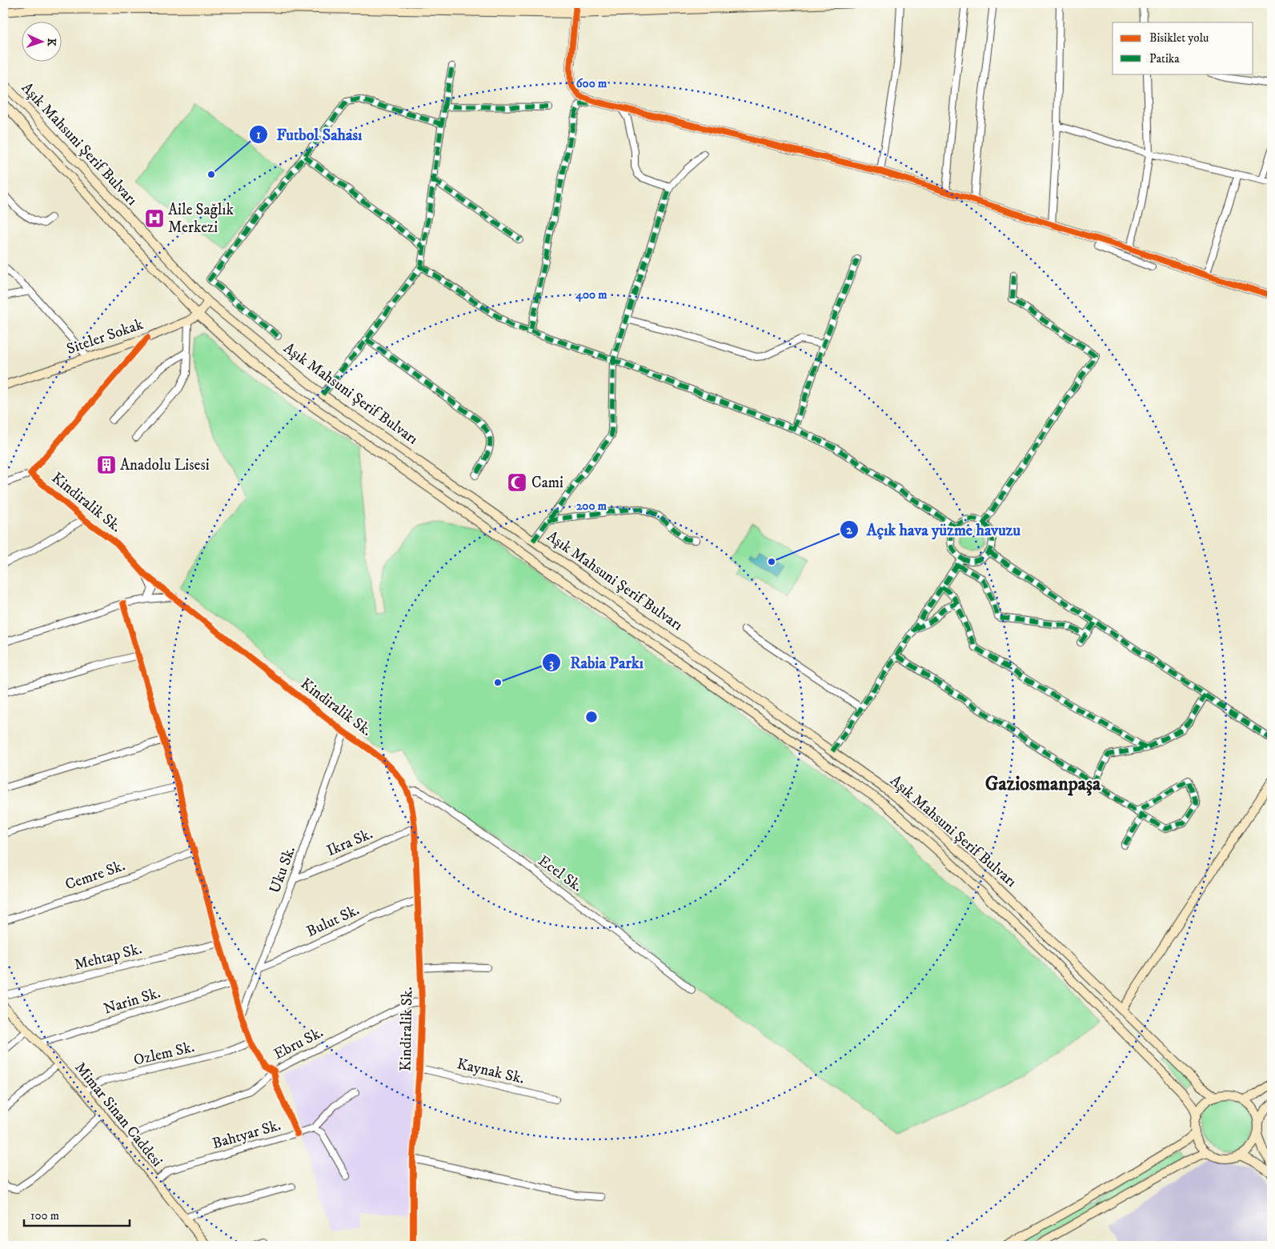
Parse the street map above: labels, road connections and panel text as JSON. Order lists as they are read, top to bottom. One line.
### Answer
{"streets":{"main road":["Aşık Mahsuni Şerif Bulvarı","Siteler Sokak","Mimar Sinan Caddesi"],"street":["Kindiralik Sk.","Ikra Sk.","Uku Sk.","Ecel Sk.","Cemre Sk.","Bulut Sk.","Mehtap Sk.","Narin Sk.","Ebru Sk.","Ozlem Sk.","Kaynak Sk.","Bahtyar Sk."]},"crossings":[["Aşık Mahsuni Şerif Bulvarı","Siteler Sokak"],["Siteler Sokak","Kindiralik Sk."],["Kindiralik Sk.","Ikra Sk."],["Kindiralik Sk.","Uku Sk."],["Kindiralik Sk.","Ecel Sk."],["Kindiralik Sk.","Bulut Sk."],["Kindiralik Sk.","Ebru Sk."],["Kindiralik Sk.","Kaynak Sk."],["Ikra Sk.","Uku Sk."],["Uku Sk.","Bulut Sk."],["Narin Sk.","Mimar Sinan Caddesi"],["Ebru Sk.","Mimar Sinan Caddesi"],["Ozlem Sk.","Mimar Sinan Caddesi"],["Mimar Sinan Caddesi","Bahtyar Sk."]],"districts":["Gaziosmanpaşa"],"places":{"other":["Futbol Sahası","Açık hava yüzme havuzu","Rabia Parkı"],"hospital":["Aile Sağlık Merkezi"],"building":["Anadolu Lisesi"],"mosque":["Cami"]},"legend":["Bisiklet yolu","Patika"],"scale_bar":"100 m","north":"right","rings":["600 m","400 m","200 m"]}
